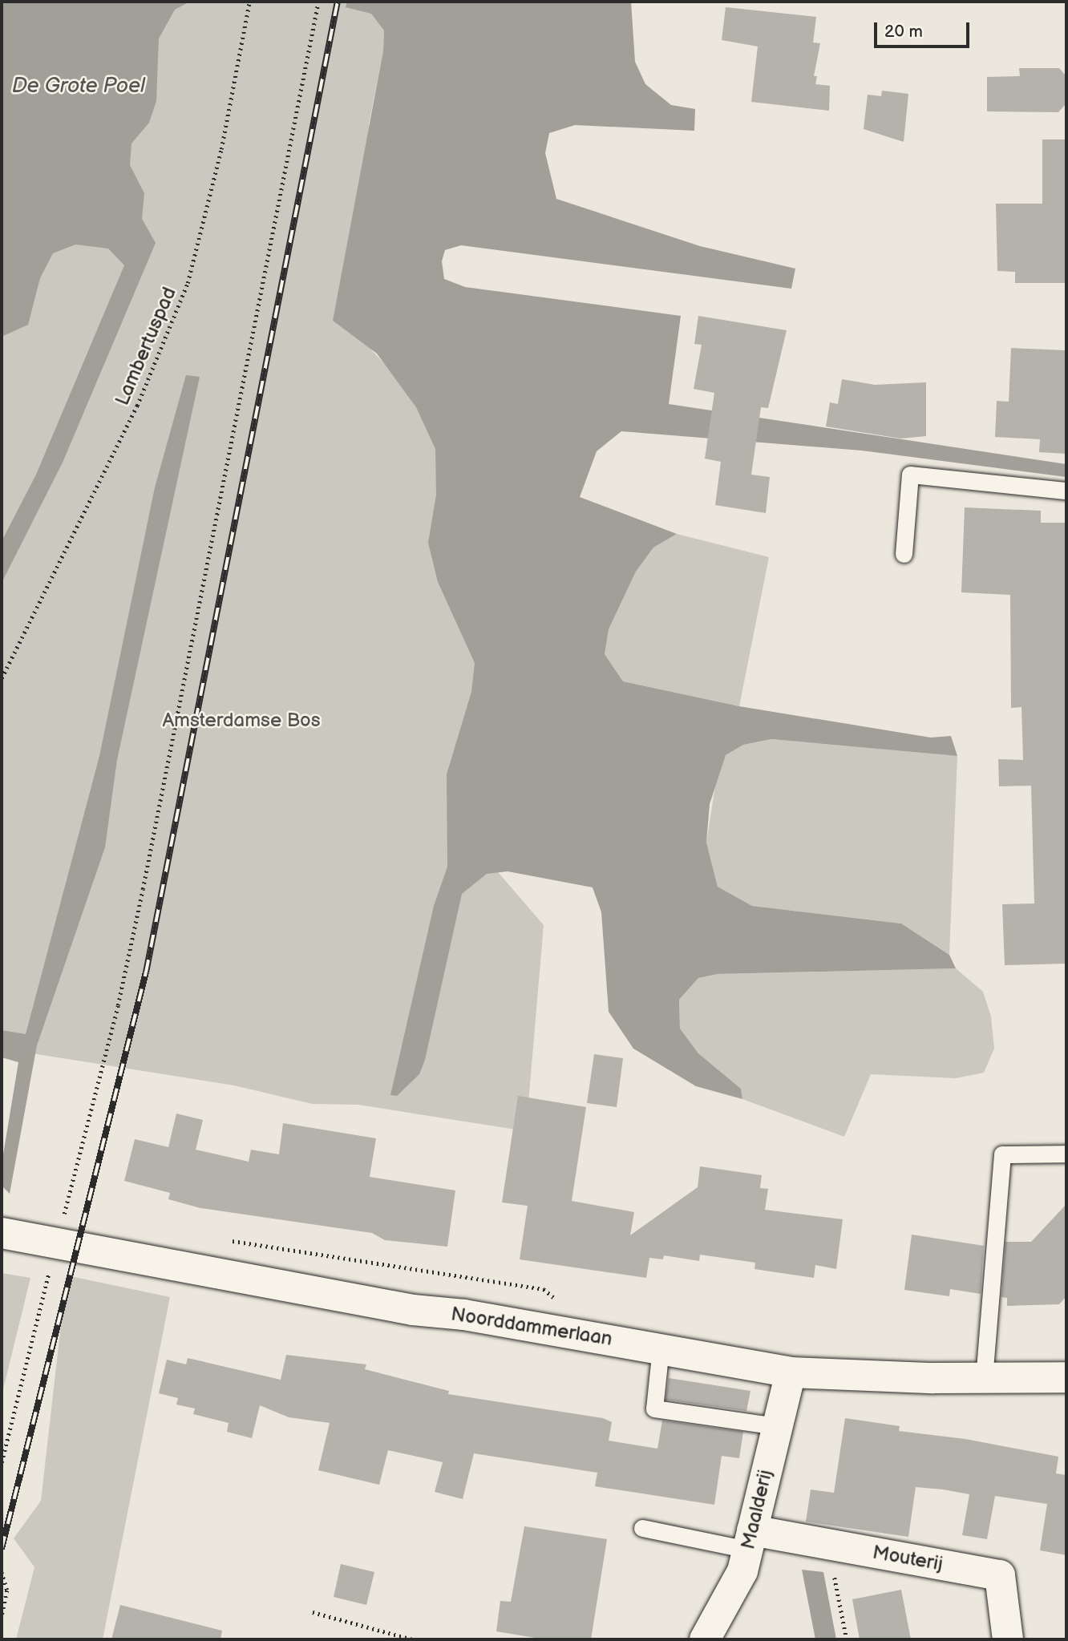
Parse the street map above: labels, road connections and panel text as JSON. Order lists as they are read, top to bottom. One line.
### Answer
{"streets":{"street":["Noorddammerlaan","Maalderij","Mouterij"],"path":["Lambertuspad"]},"crossings":[["Noorddammerlaan","Maalderij"],["Maalderij","Mouterij"]],"water":["De Grote Poel"],"parks":["Amsterdamse Bos"],"scale_bar":"20 m"}
